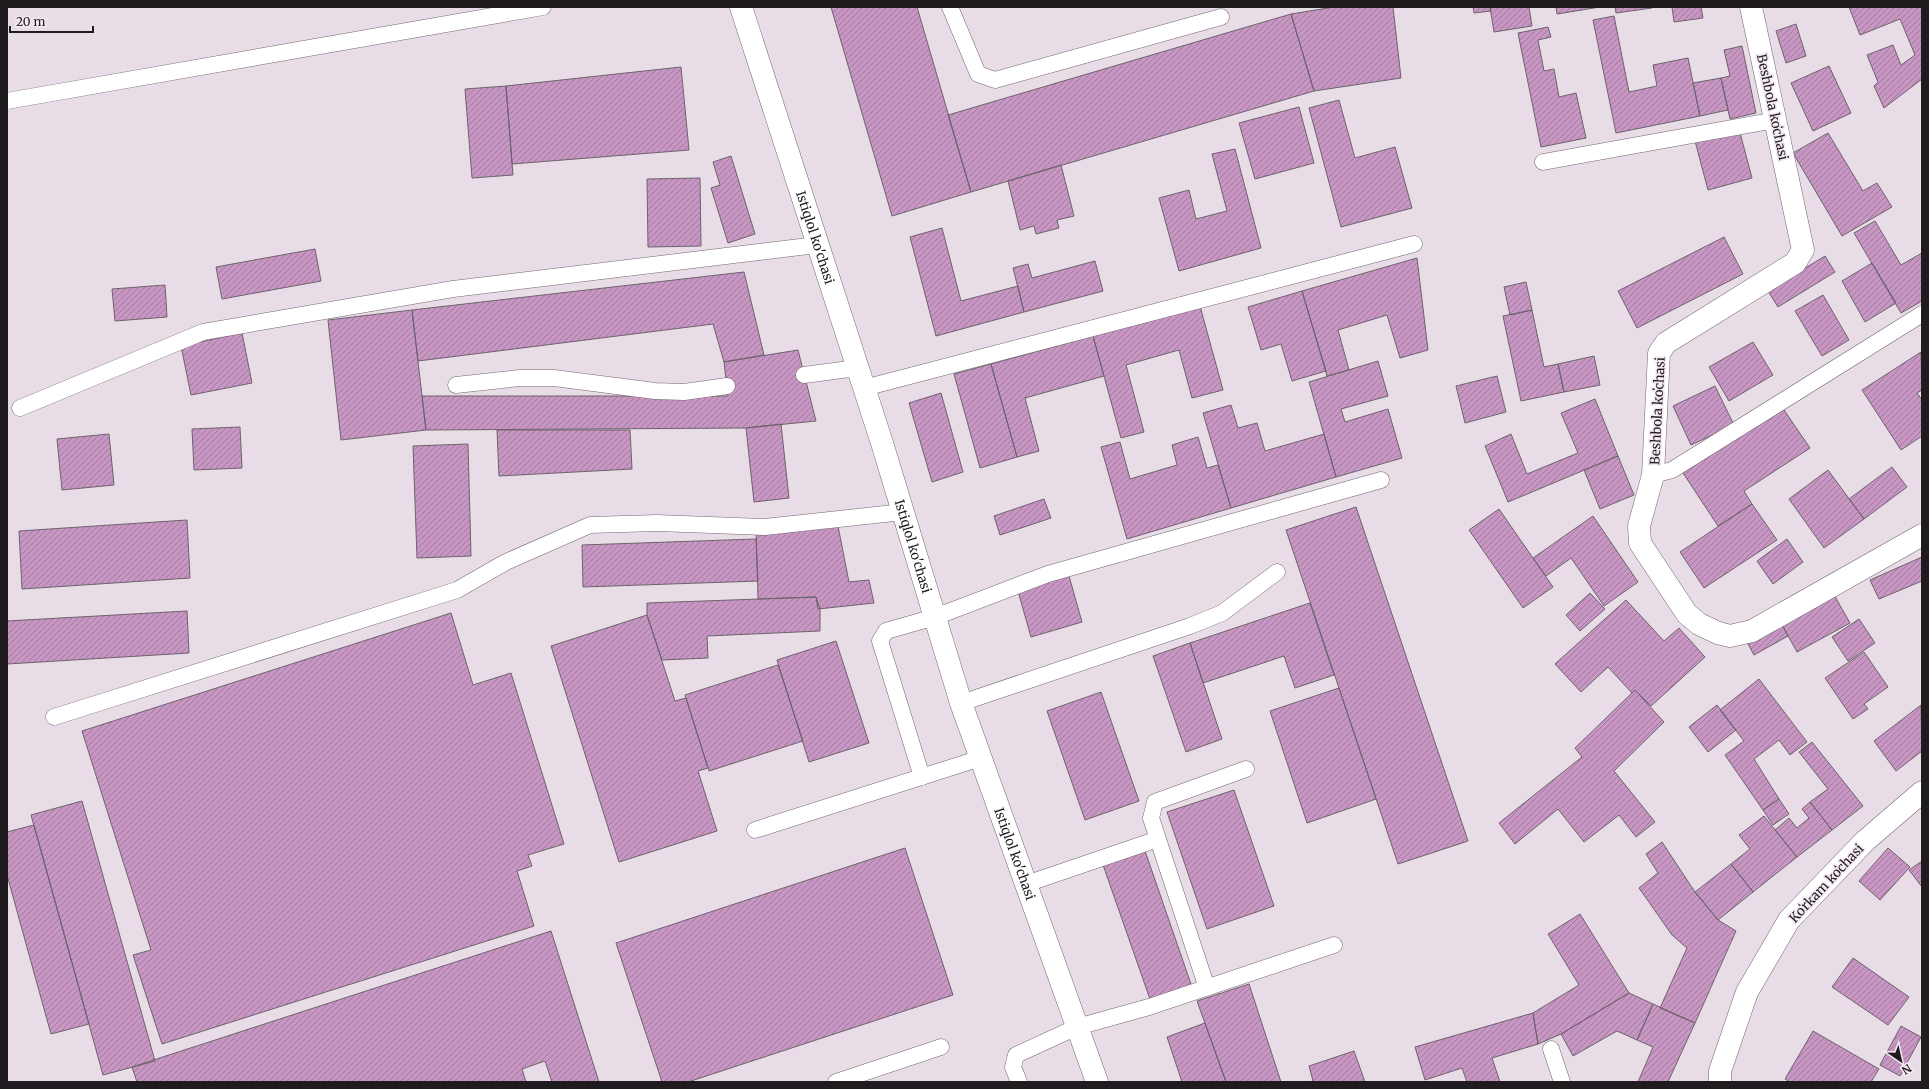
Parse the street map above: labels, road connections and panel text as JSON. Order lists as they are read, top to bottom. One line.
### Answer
{"streets":{"street":["Beshbola koʻchasi","Istiqlol ko'chasi","Koʻrkam koʻchasi"]},"scale_bar":"20 m","north":"bottom right"}
